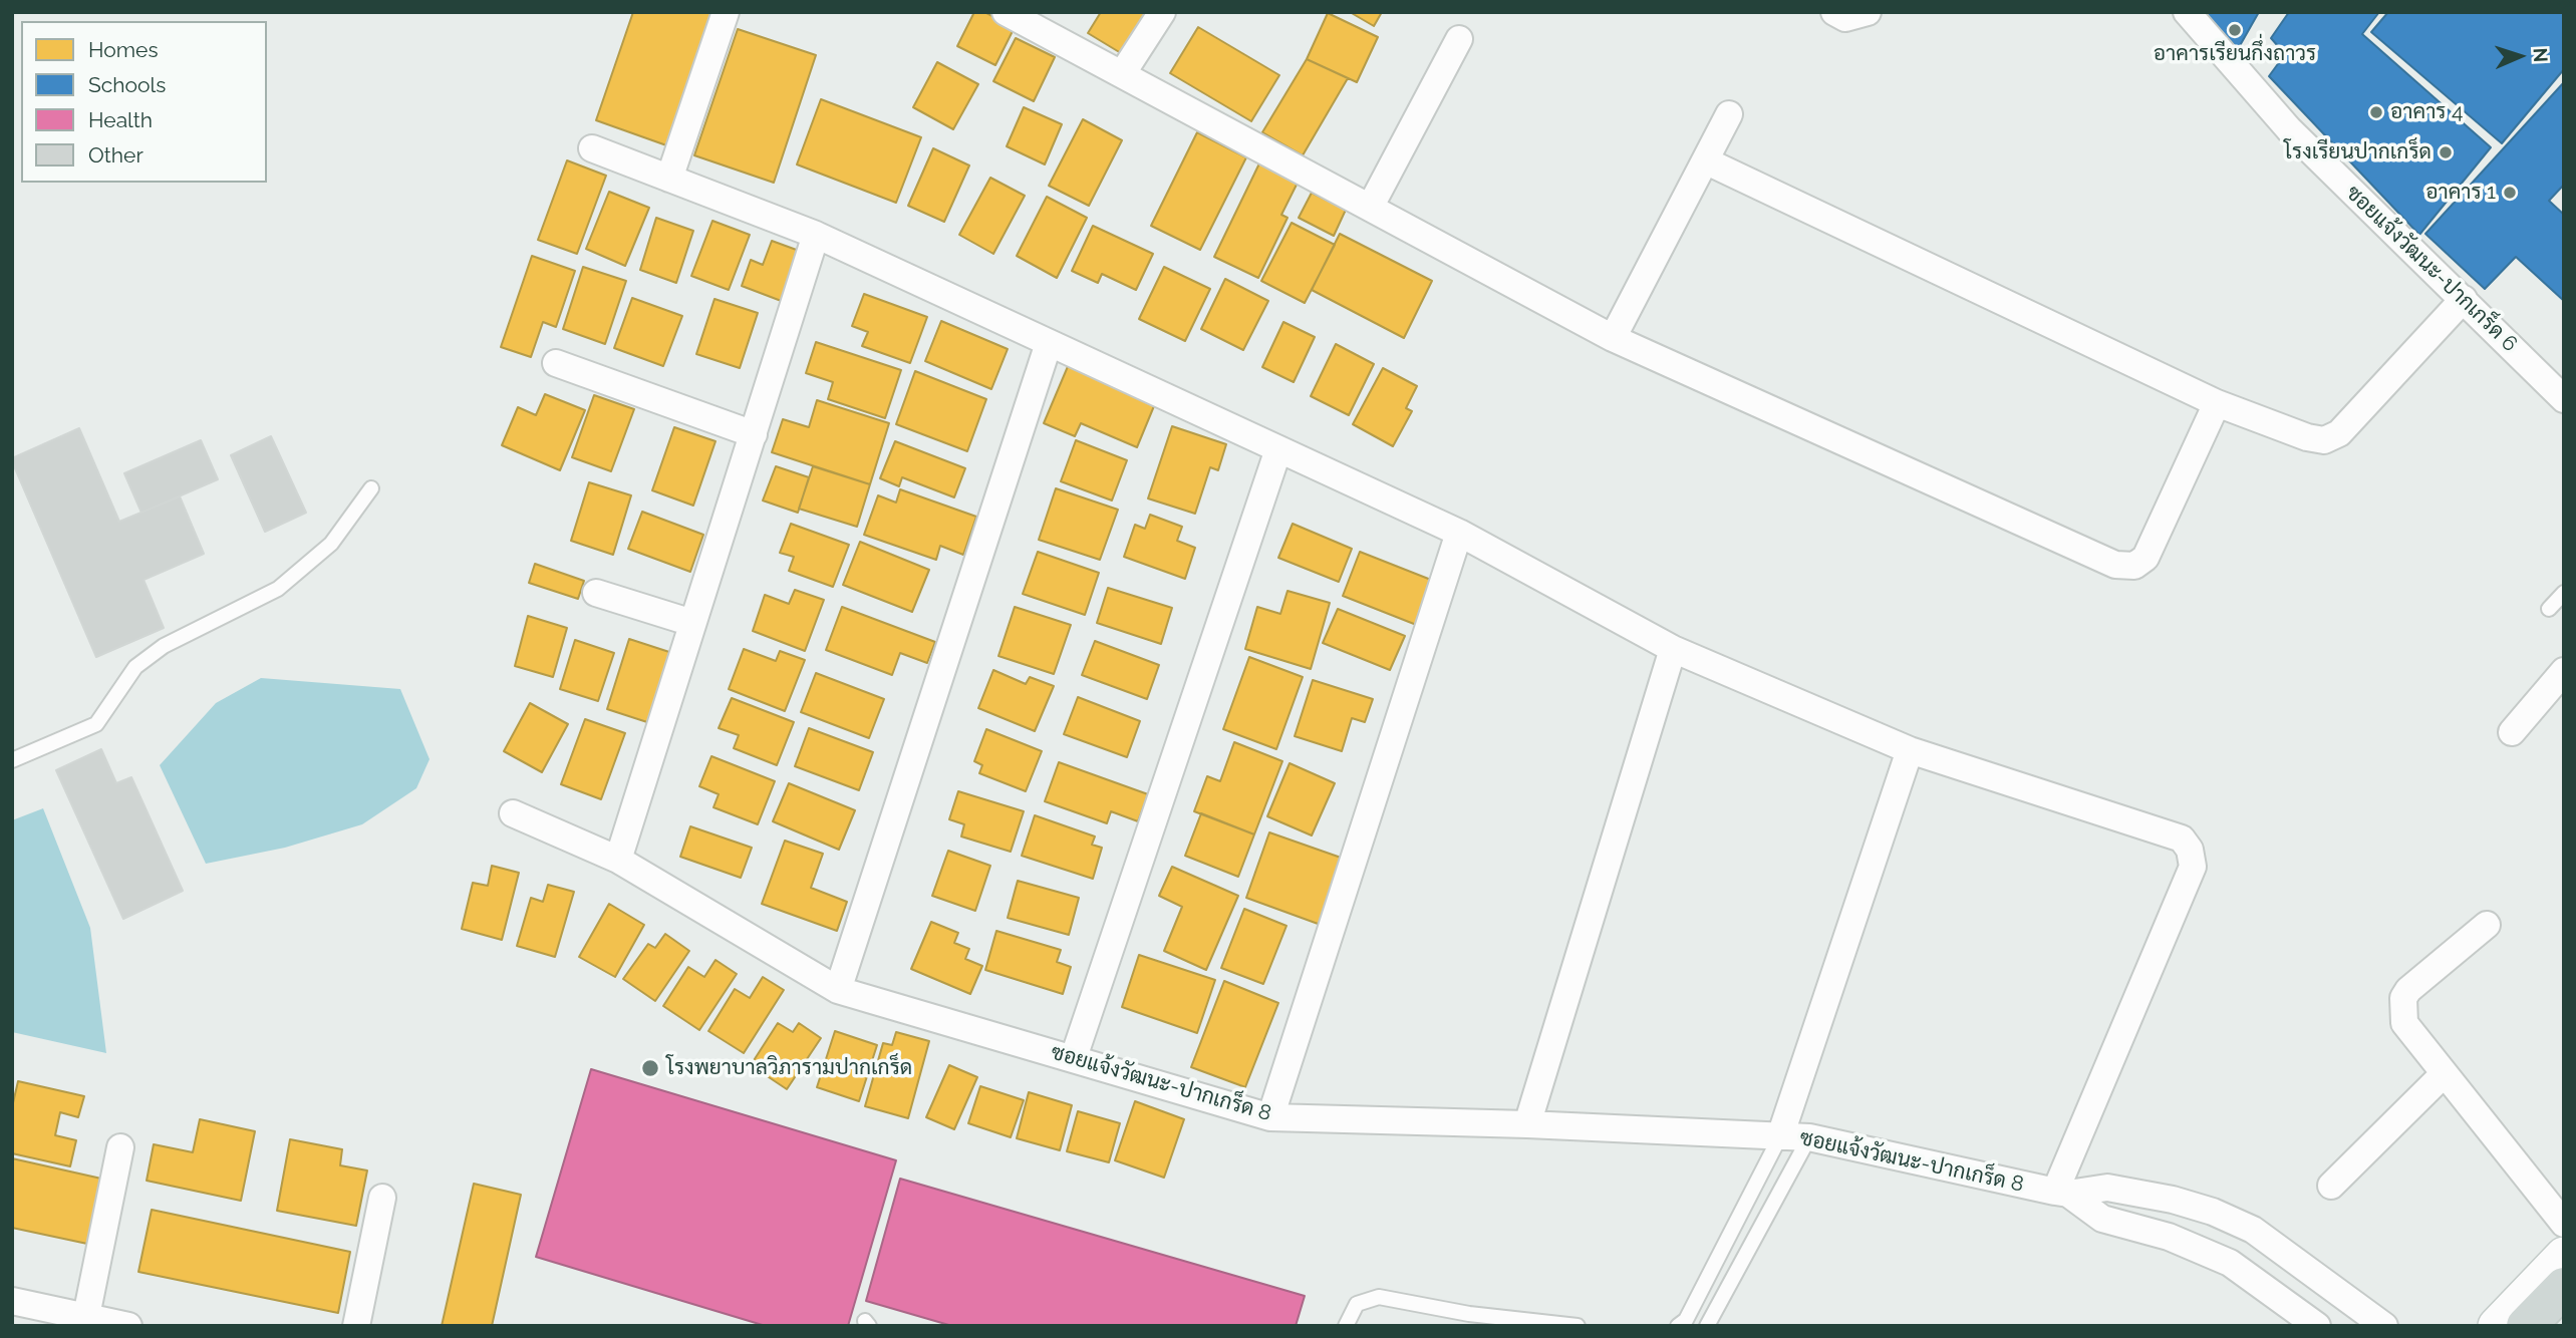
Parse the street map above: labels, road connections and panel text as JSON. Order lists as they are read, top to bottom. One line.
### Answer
{"streets":{"street":["ซอยแจ้งวัฒนะ-ปากเกร็ด 6","ซอยแจ้งวัฒนะ-ปากเกร็ด 8"]},"places":["อาคารเรียนกึ่งถาวร","อาคาร 4","โรงเรียนปากเกร็ด","อาคาร 1","โรงพยาบาลวิภารามปากเกร็ด"],"legend":["Homes","Schools","Health","Other"],"north":"right"}
